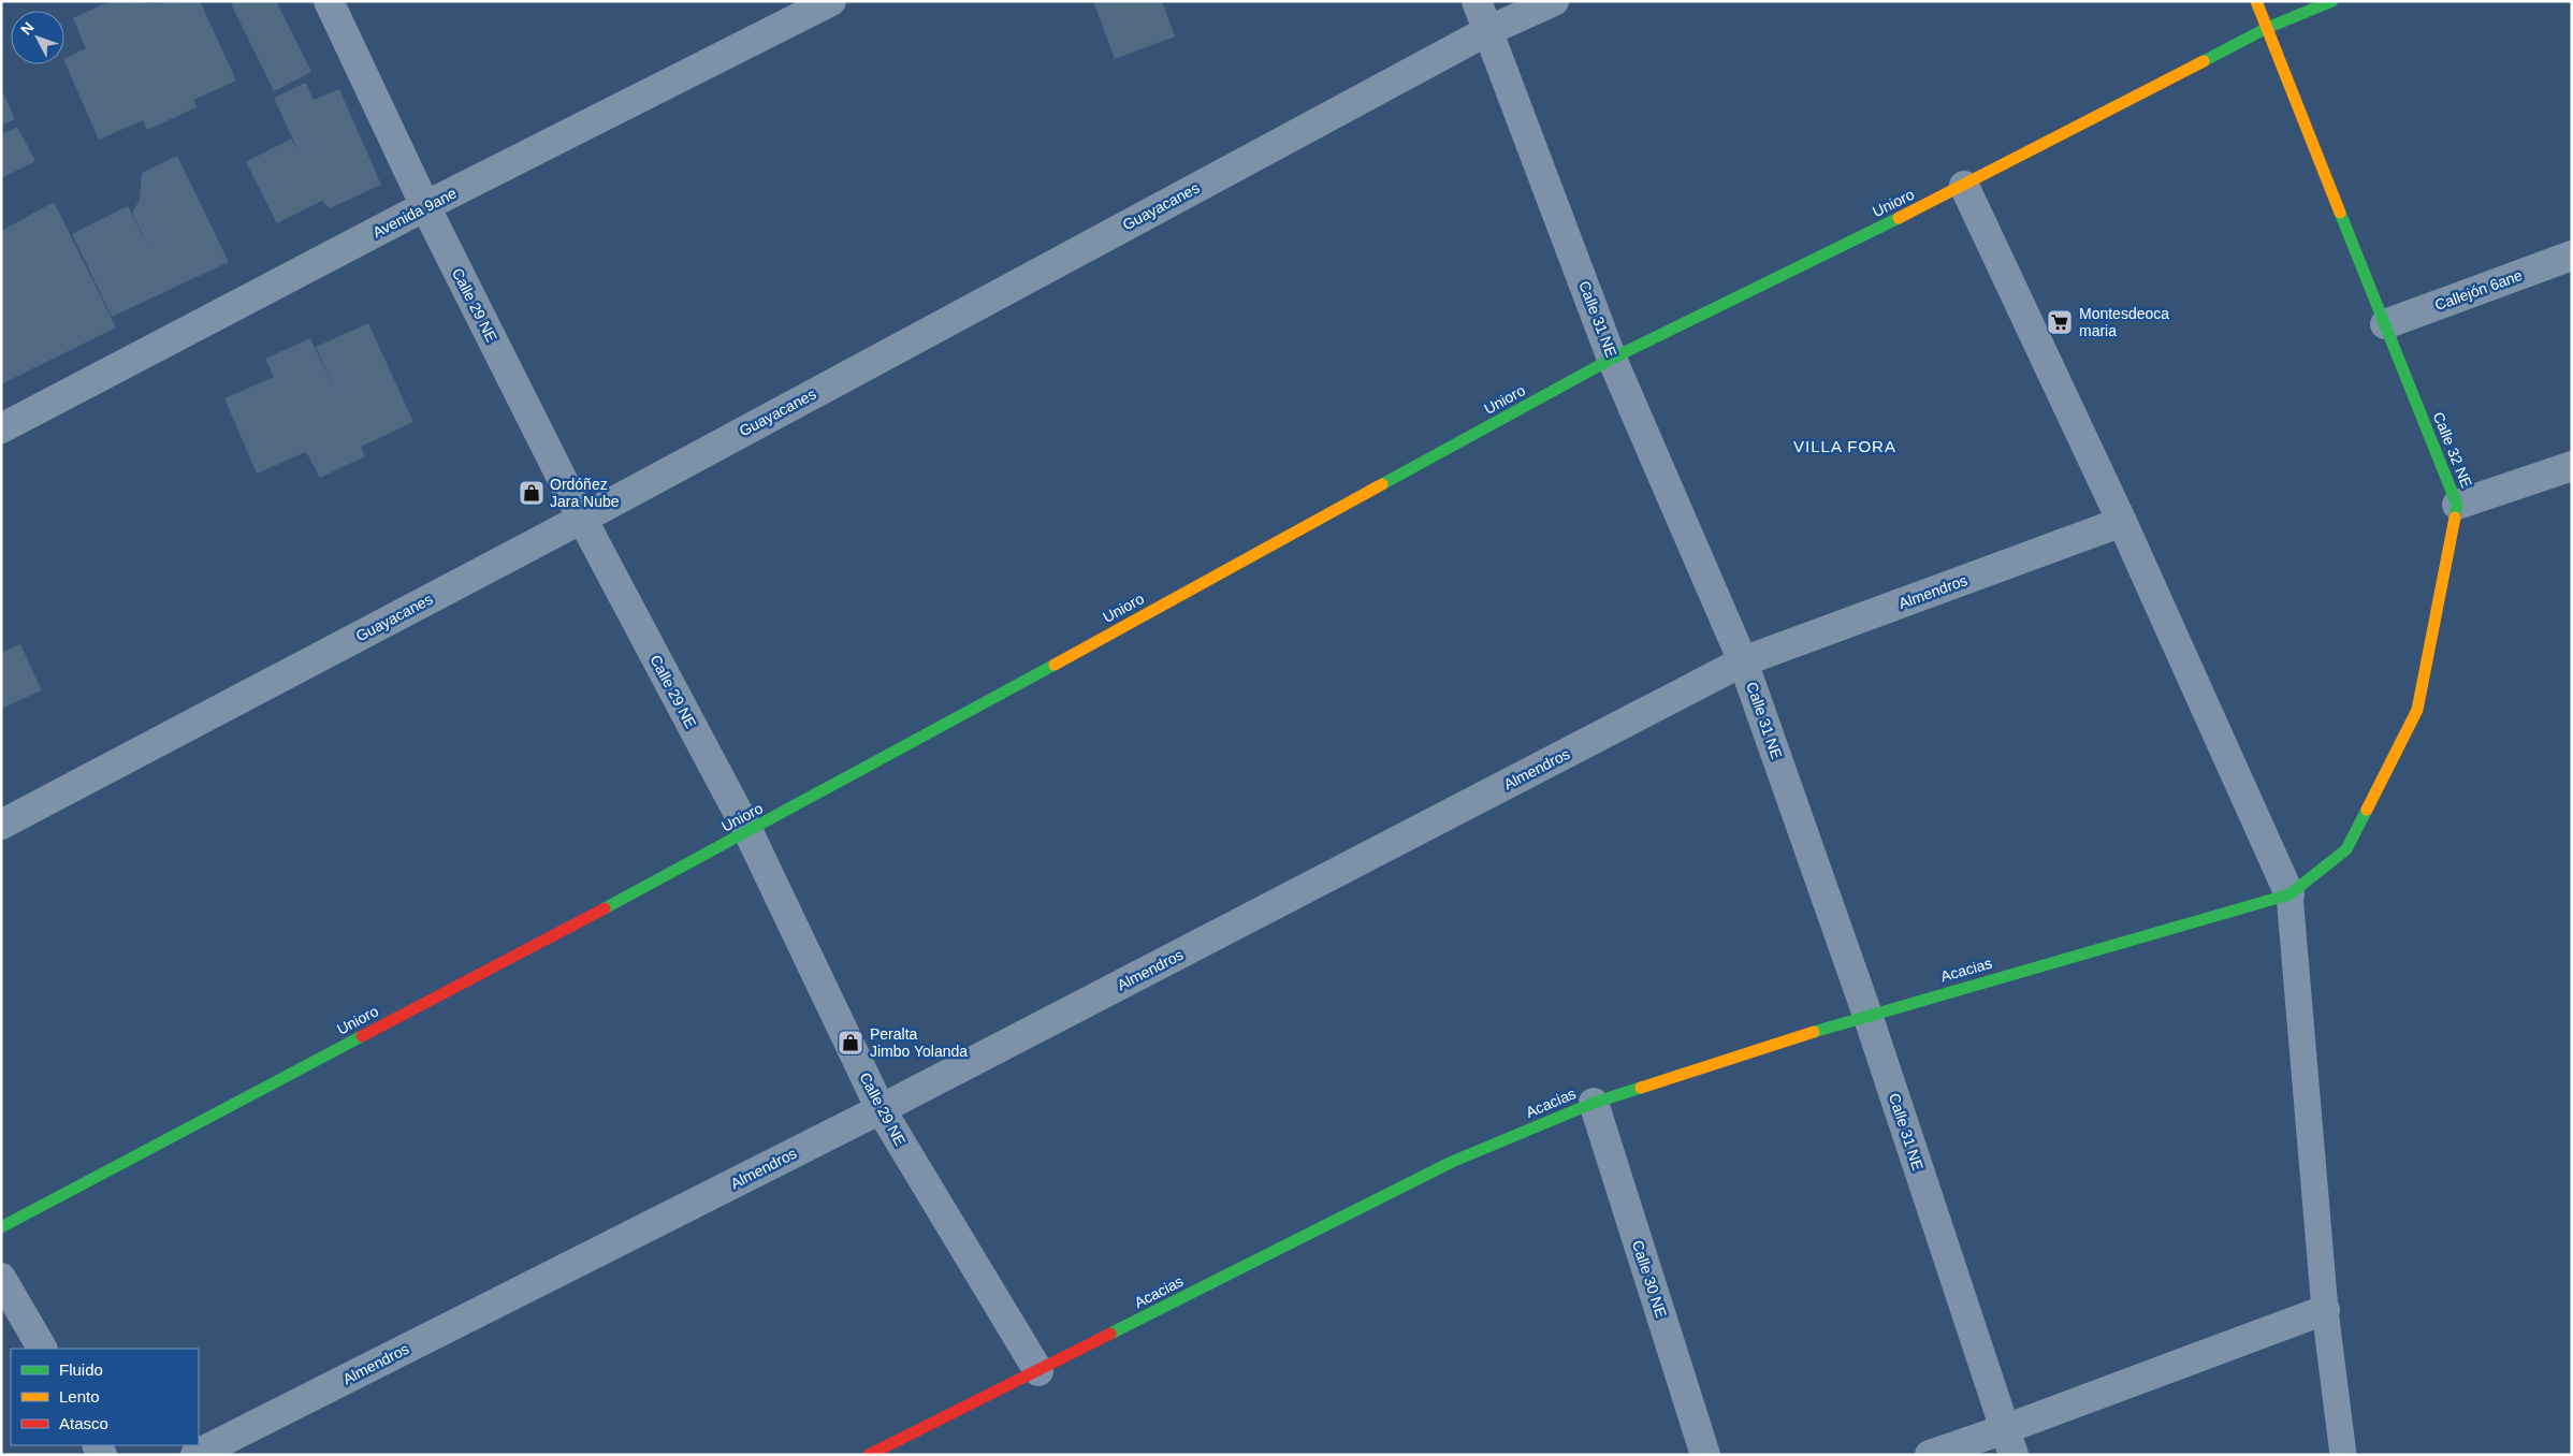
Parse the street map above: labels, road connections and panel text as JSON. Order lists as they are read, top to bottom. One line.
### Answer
{"streets":{"street":["Unioro","Guayacanes","Avenida 9ane","Callejón 6ane","Calle 29 NE","Calle 31 NE","Calle 32 NE","Almendros","Acacias","Calle 30 NE"]},"crossings":[["Unioro","Calle 29 NE"],["Unioro","Calle 31 NE"],["Unioro","Calle 32 NE"],["Guayacanes","Calle 29 NE"],["Guayacanes","Calle 31 NE"],["Avenida 9ane","Calle 29 NE"],["Callejón 6ane","Calle 32 NE"],["Calle 29 NE","Almendros"],["Calle 29 NE","Acacias"],["Calle 31 NE","Almendros"],["Calle 31 NE","Acacias"],["Calle 32 NE","Acacias"],["Acacias","Calle 30 NE"]],"districts":["VILLA FORA"],"places":{"supermarket":["Montesdeoca maria"],"shop":["Ordóñez Jara Nube","Peralta Jimbo Yolanda"]},"legend":["Fluido","Lento","Atasco"],"north":"top left"}
